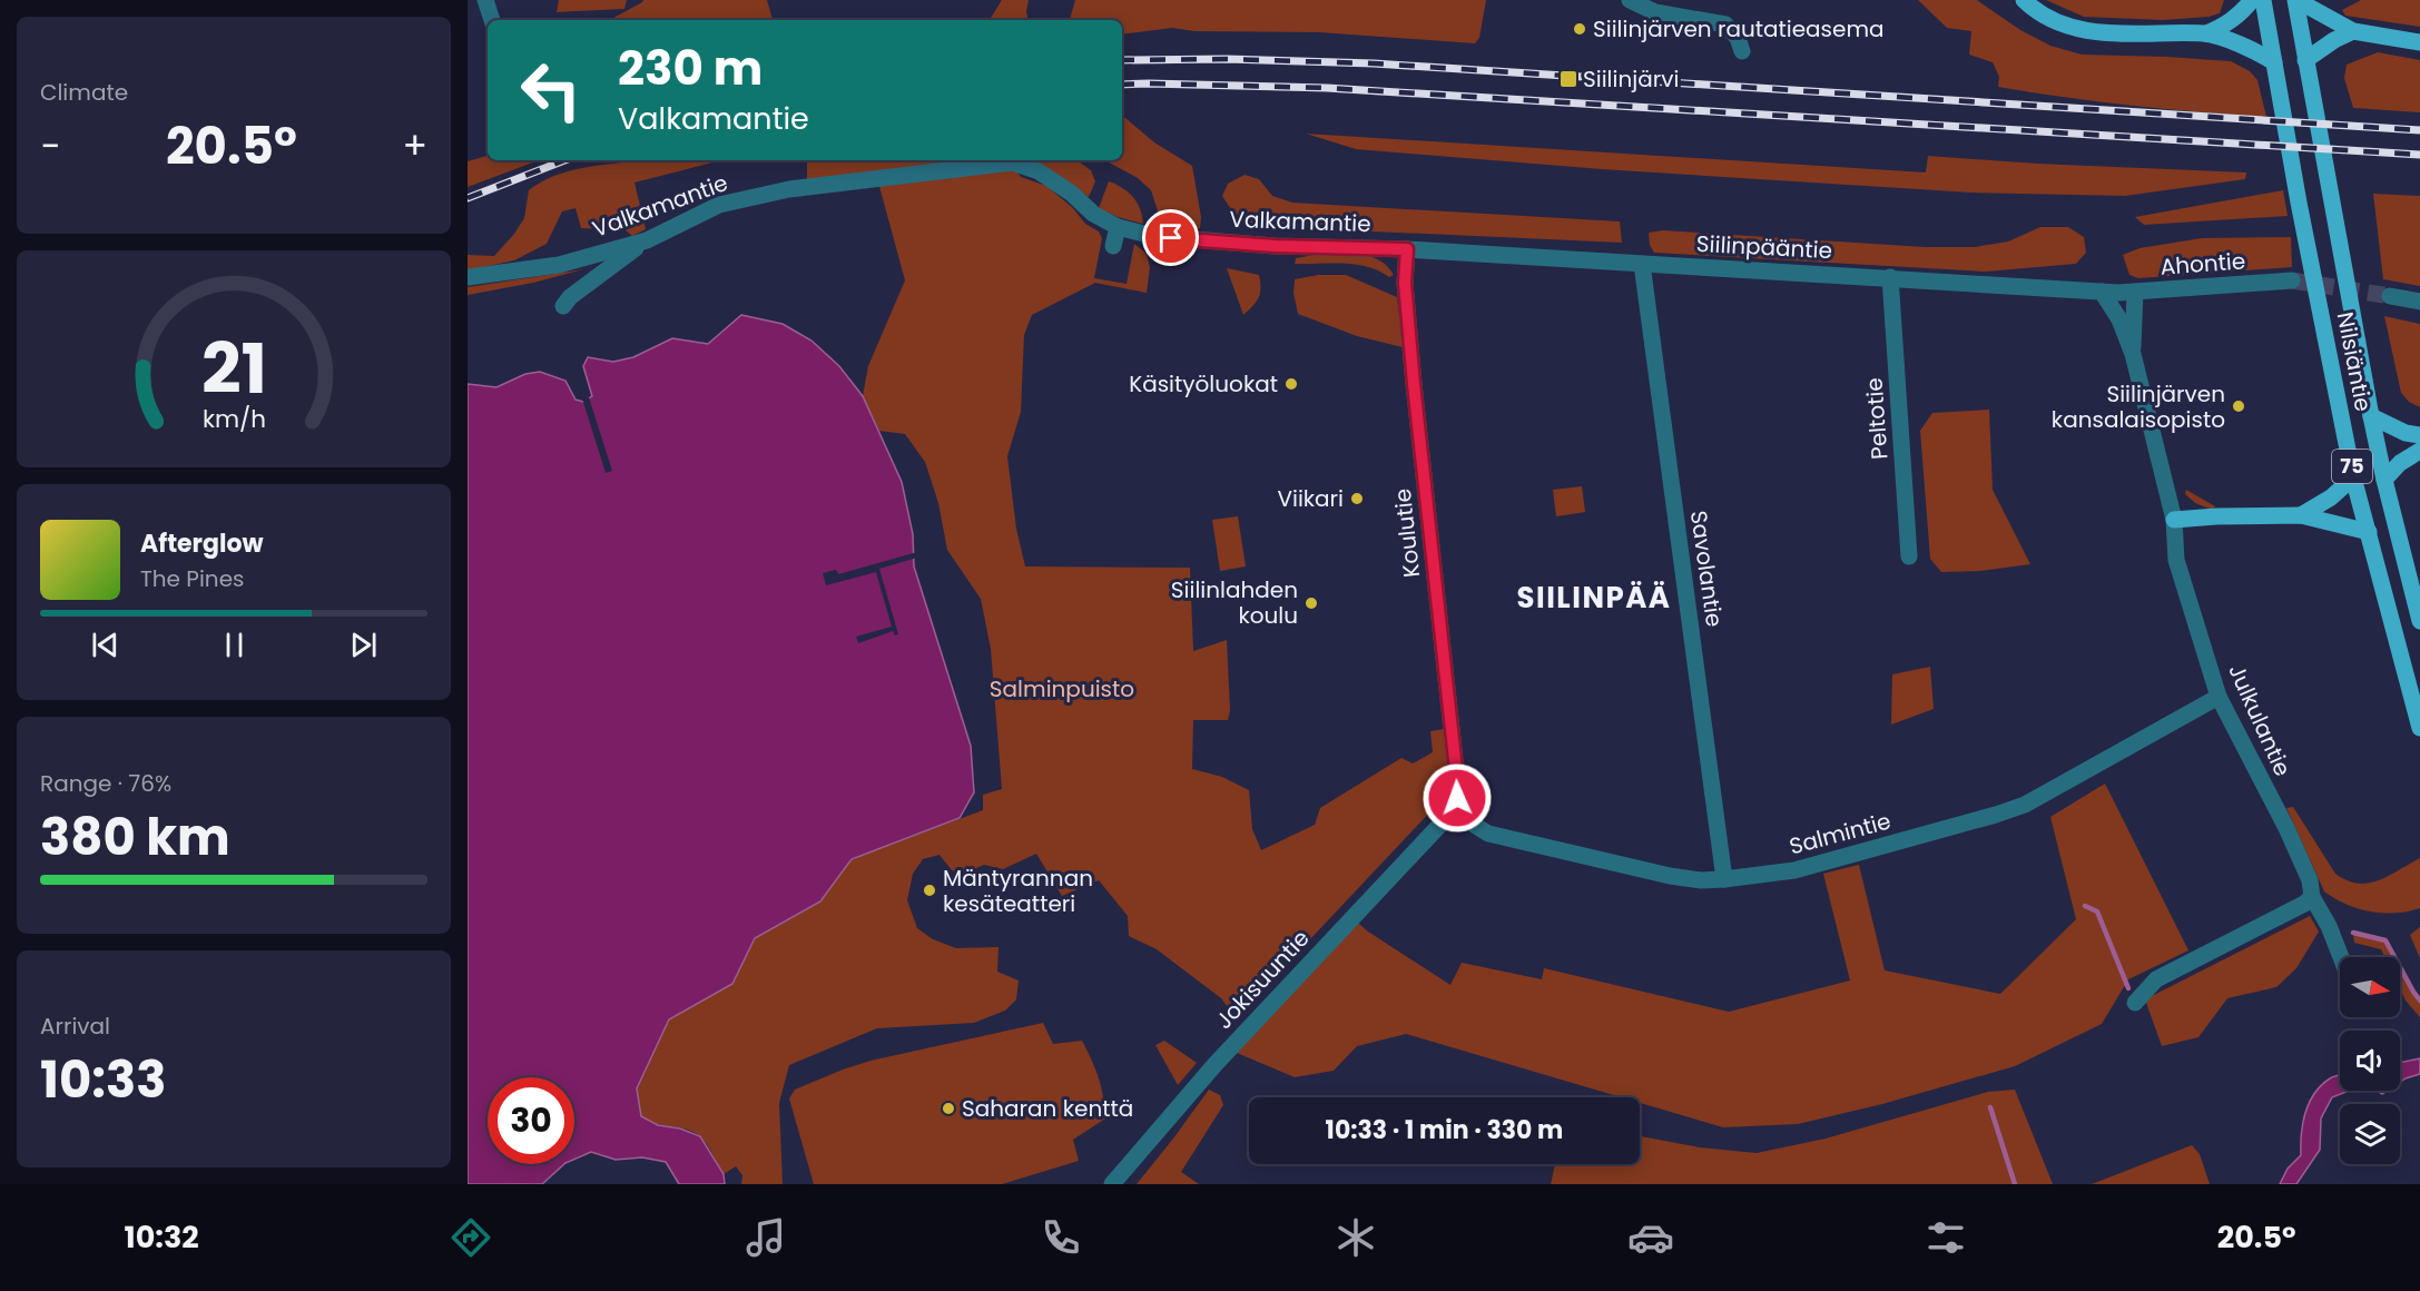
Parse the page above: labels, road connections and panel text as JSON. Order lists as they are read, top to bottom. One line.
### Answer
{"streets":{"main road":["Nilsiäntie","75"],"street":["Valkamantie","Siilinpääntie","Ahontie","Peltotie","Koulutie","Savolantie","Julkulantie","Salmintie","Jokisuuntie"]},"crossings":[["Valkamantie","Siilinpääntie"],["Valkamantie","Koulutie"],["Siilinpääntie","Ahontie"],["Siilinpääntie","Peltotie"],["Siilinpääntie","Koulutie"],["Siilinpääntie","Savolantie"],["Siilinpääntie","Julkulantie"],["Ahontie","Julkulantie"],["Koulutie","Salmintie"],["Koulutie","Jokisuuntie"],["Savolantie","Salmintie"],["Julkulantie","Salmintie"],["Salmintie","Jokisuuntie"]],"districts":["SIILINPÄÄ"],"parks":["Salminpuisto"],"places":{"other":["Siilinjärven rautatieasema","Käsityöluokat","Siilinjärven kansalaisopisto","Viikari","Siilinlahden koulu","Mäntyrannan kesäteatteri","Saharan kenttä"],"transit":["Siilinjärvi"]},"north":"right","page":{"tile":["Climate",["Range · 76%","380 km"],["Arrival","10:33"]],"turn":["230 m","Valkamantie"],"heat":["−","20.5°","+"],"song":["Afterglow","The Pines"],"limit":"30","trip":"10:33 · 1 min · 330 m","tabs":["10:32","20.5°"],"gauge":["21","km/h"]}}
